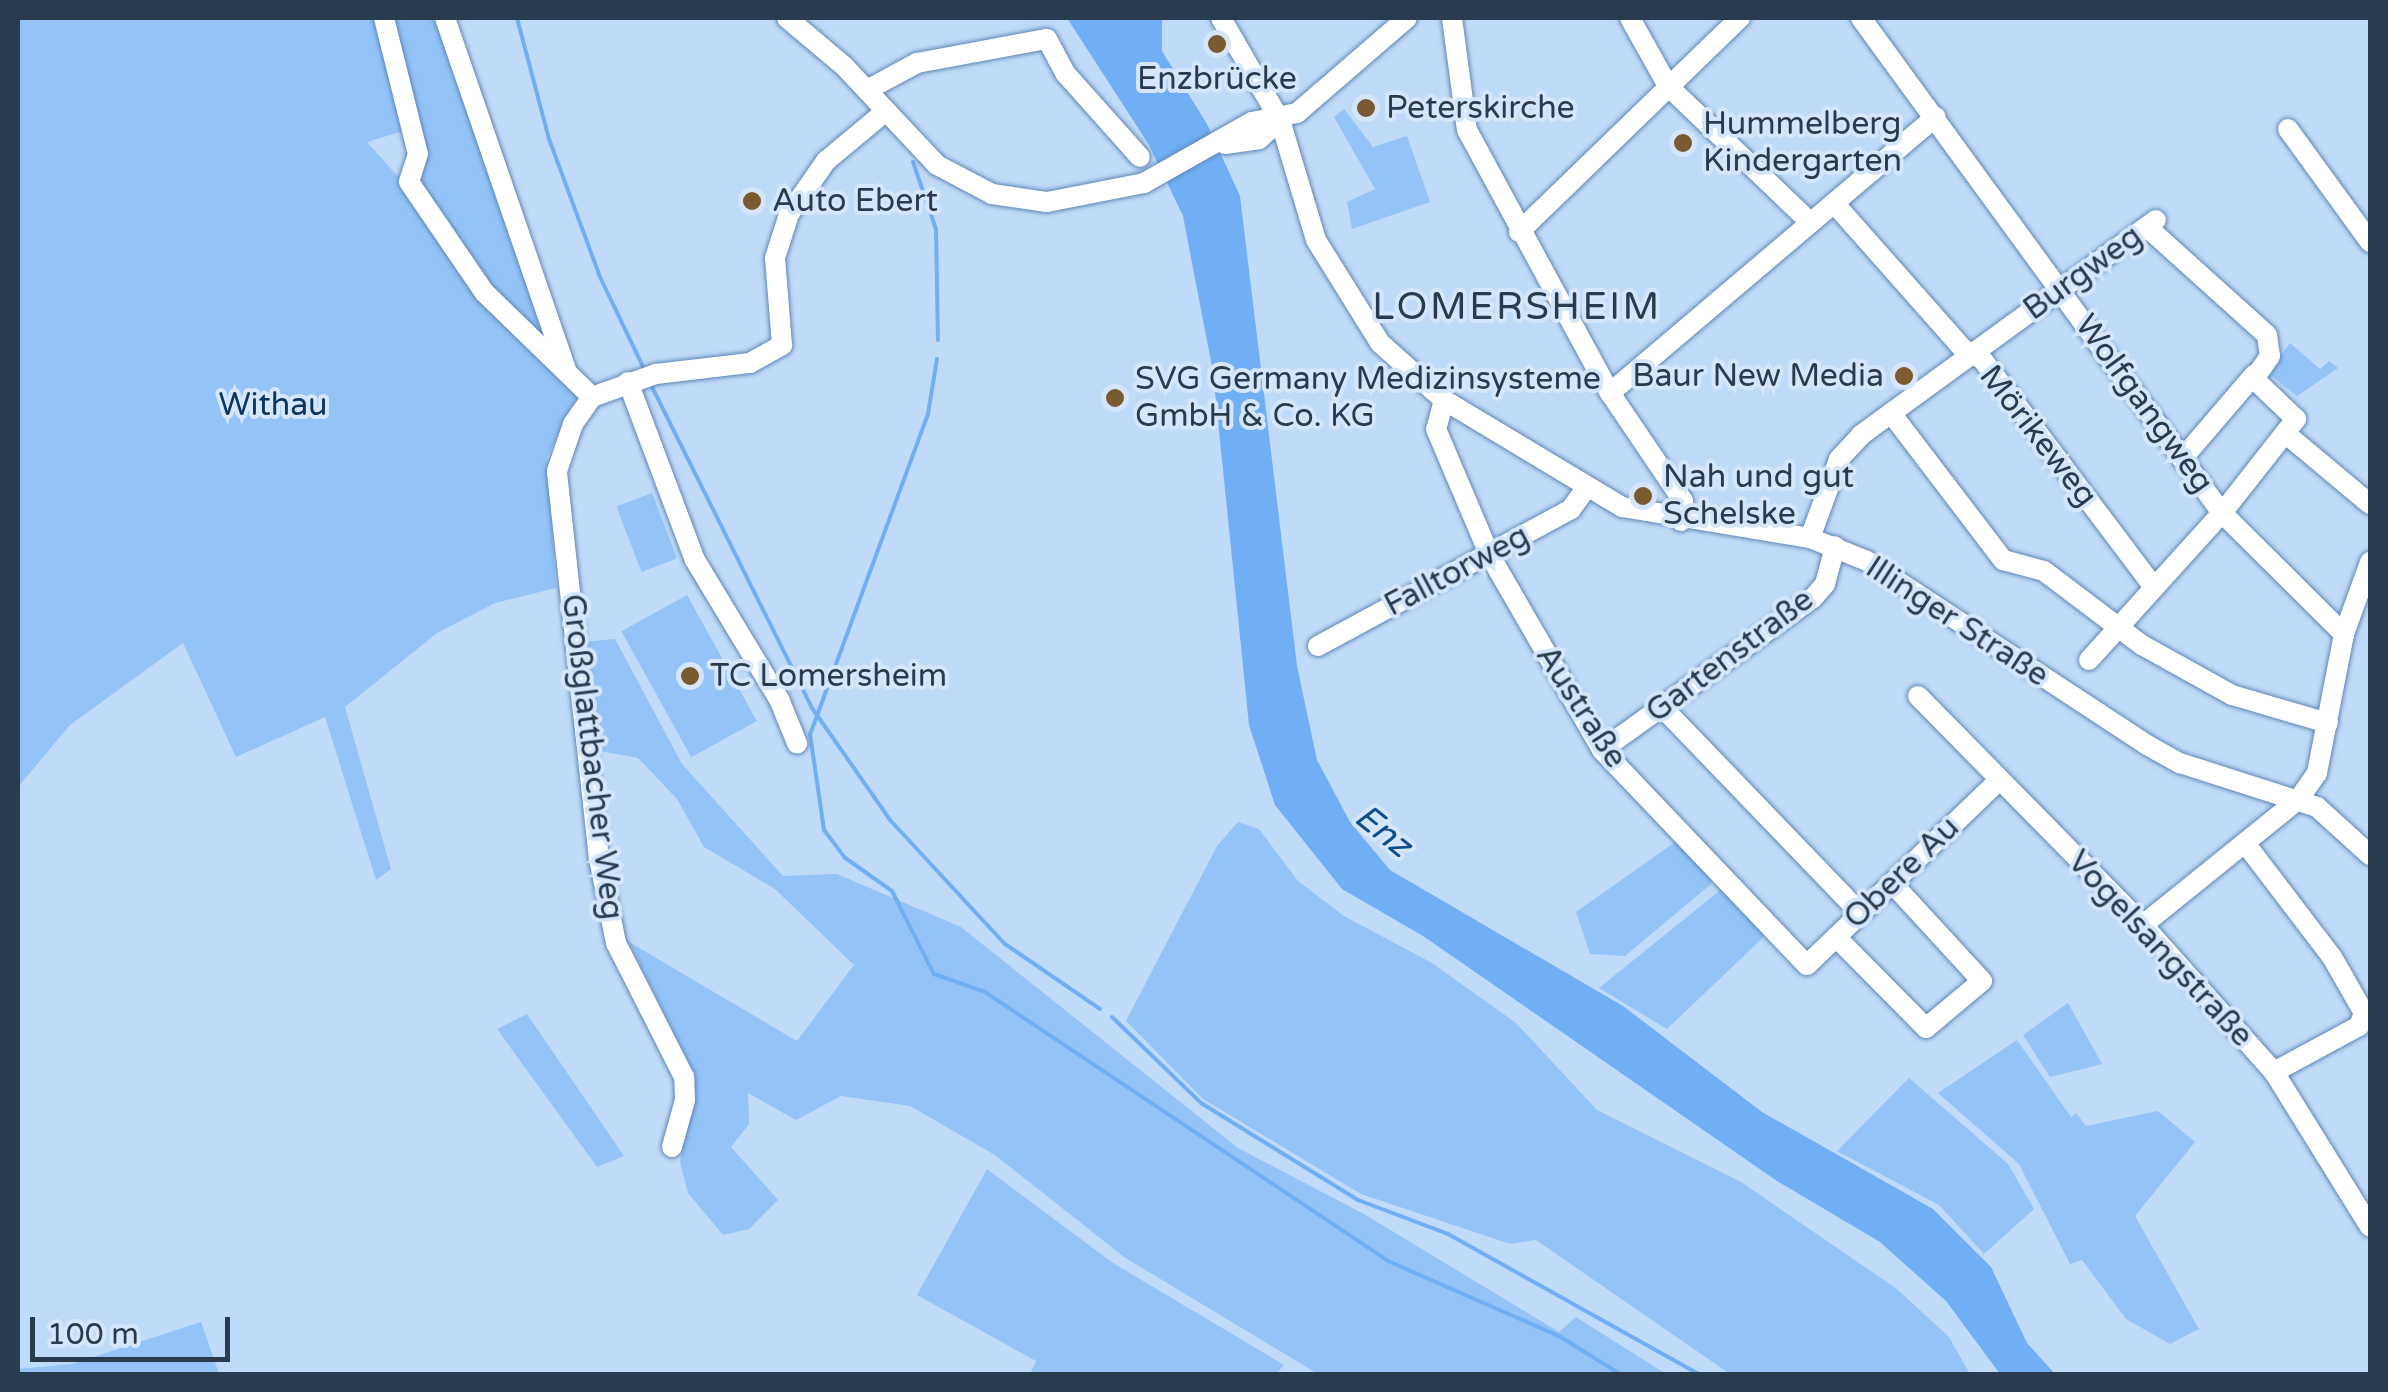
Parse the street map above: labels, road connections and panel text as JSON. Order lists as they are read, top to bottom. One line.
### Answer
{"streets":{"street":["Burgweg","Wolfgangweg","Mörikeweg","Falltorweg","Illinger Straße","Gartenstraße","Austraße","Großglattbacher Weg","Obere Au","Vogelsangstraße"]},"crossings":[["Burgweg","Wolfgangweg"],["Burgweg","Mörikeweg"],["Burgweg","Illinger Straße"],["Falltorweg","Illinger Straße"],["Falltorweg","Austraße"],["Illinger Straße","Gartenstraße"],["Illinger Straße","Austraße"],["Gartenstraße","Austraße"],["Austraße","Obere Au"],["Obere Au","Vogelsangstraße"]],"districts":["LOMERSHEIM"],"water":["Enz"],"parks":["Withau"],"places":["Enzbrücke","Peterskirche","Hummelberg Kindergarten","Auto Ebert","Baur New Media","SVG Germany Medizinsysteme GmbH & Co. KG","Nah und gut Schelske","TC Lomersheim"],"scale_bar":"100 m"}
